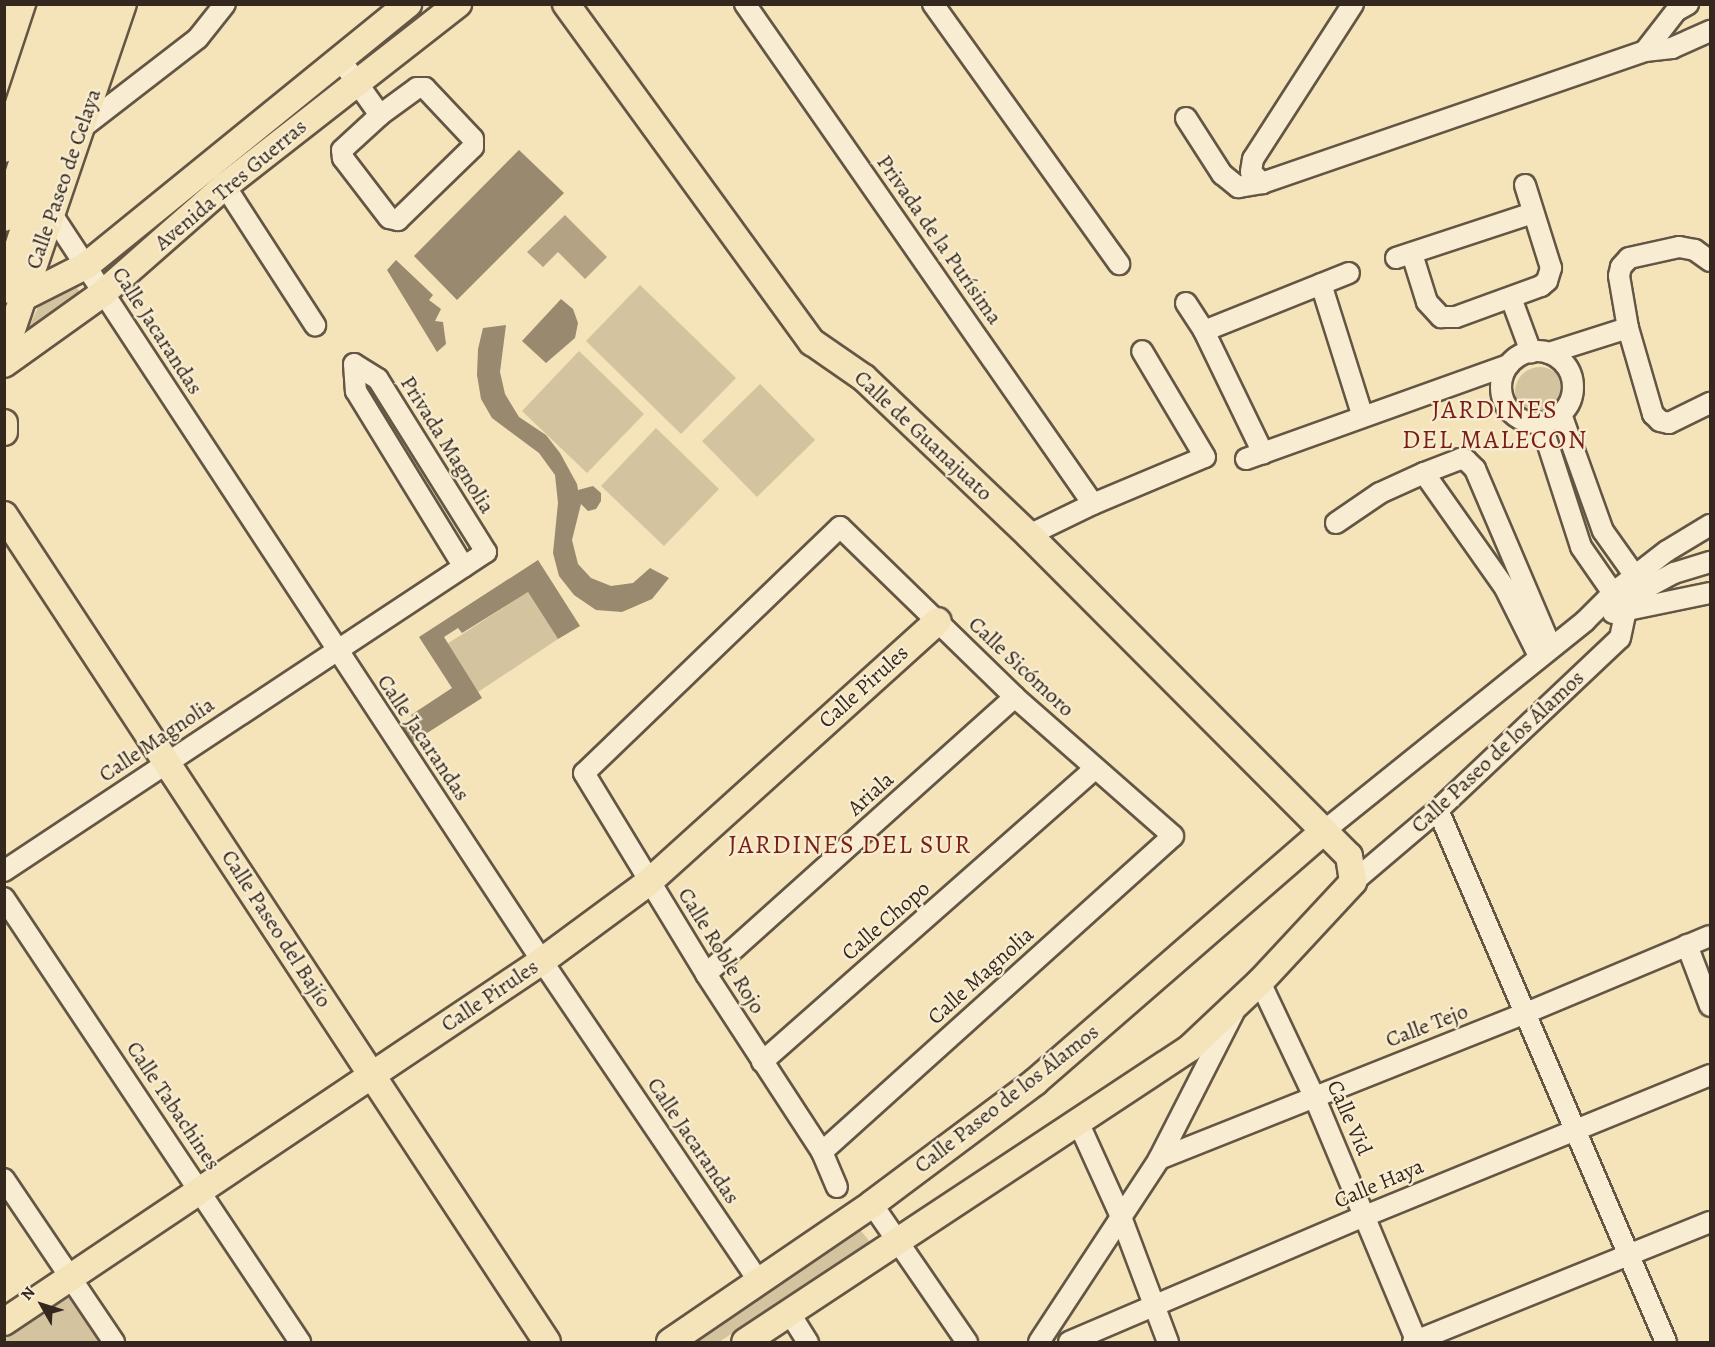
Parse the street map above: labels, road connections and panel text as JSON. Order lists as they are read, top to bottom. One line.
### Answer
{"streets":{"main road":["Calle Paseo de Celaya","Avenida Tres Guerras","Calle de Guanajuato","Calle Pirules","Calle Paseo de los Álamos","Calle Paseo del Bajío"],"street":["Privada de la Purísima","Calle Jacarandas","Privada Magnolia","Calle Sicómoro","Calle Magnolia","Ariala","Calle Chopo","Calle Roble Rojo","Calle Tejo","Calle Tabachines","Calle Vid","Calle Haya"]},"crossings":[["Calle Paseo de Celaya","Avenida Tres Guerras"],["Calle Paseo de Celaya","Calle Jacarandas"],["Avenida Tres Guerras","Calle Jacarandas"],["Calle Jacarandas","Privada Magnolia"],["Calle Jacarandas","Calle Pirules"],["Calle Jacarandas","Calle Magnolia"],["Calle Jacarandas","Calle Paseo de los Álamos"],["Calle de Guanajuato","Calle Paseo de los Álamos"],["Privada Magnolia","Calle Magnolia"],["Calle Sicómoro","Calle Pirules"],["Calle Sicómoro","Calle Magnolia"],["Calle Sicómoro","Ariala"],["Calle Sicómoro","Calle Chopo"],["Calle Sicómoro","Calle Roble Rojo"],["Calle Pirules","Calle Paseo del Bajío"],["Calle Pirules","Calle Roble Rojo"],["Calle Pirules","Calle Tabachines"],["Calle Magnolia","Calle Paseo del Bajío"],["Calle Magnolia","Calle Roble Rojo"],["Calle Paseo de los Álamos","Calle Vid"],["Ariala","Calle Roble Rojo"],["Calle Chopo","Calle Roble Rojo"],["Calle Tejo","Calle Vid"],["Calle Vid","Calle Haya"]],"districts":["JARDINES DEL MALECON","JARDINES DEL SUR"],"north":"top left"}
